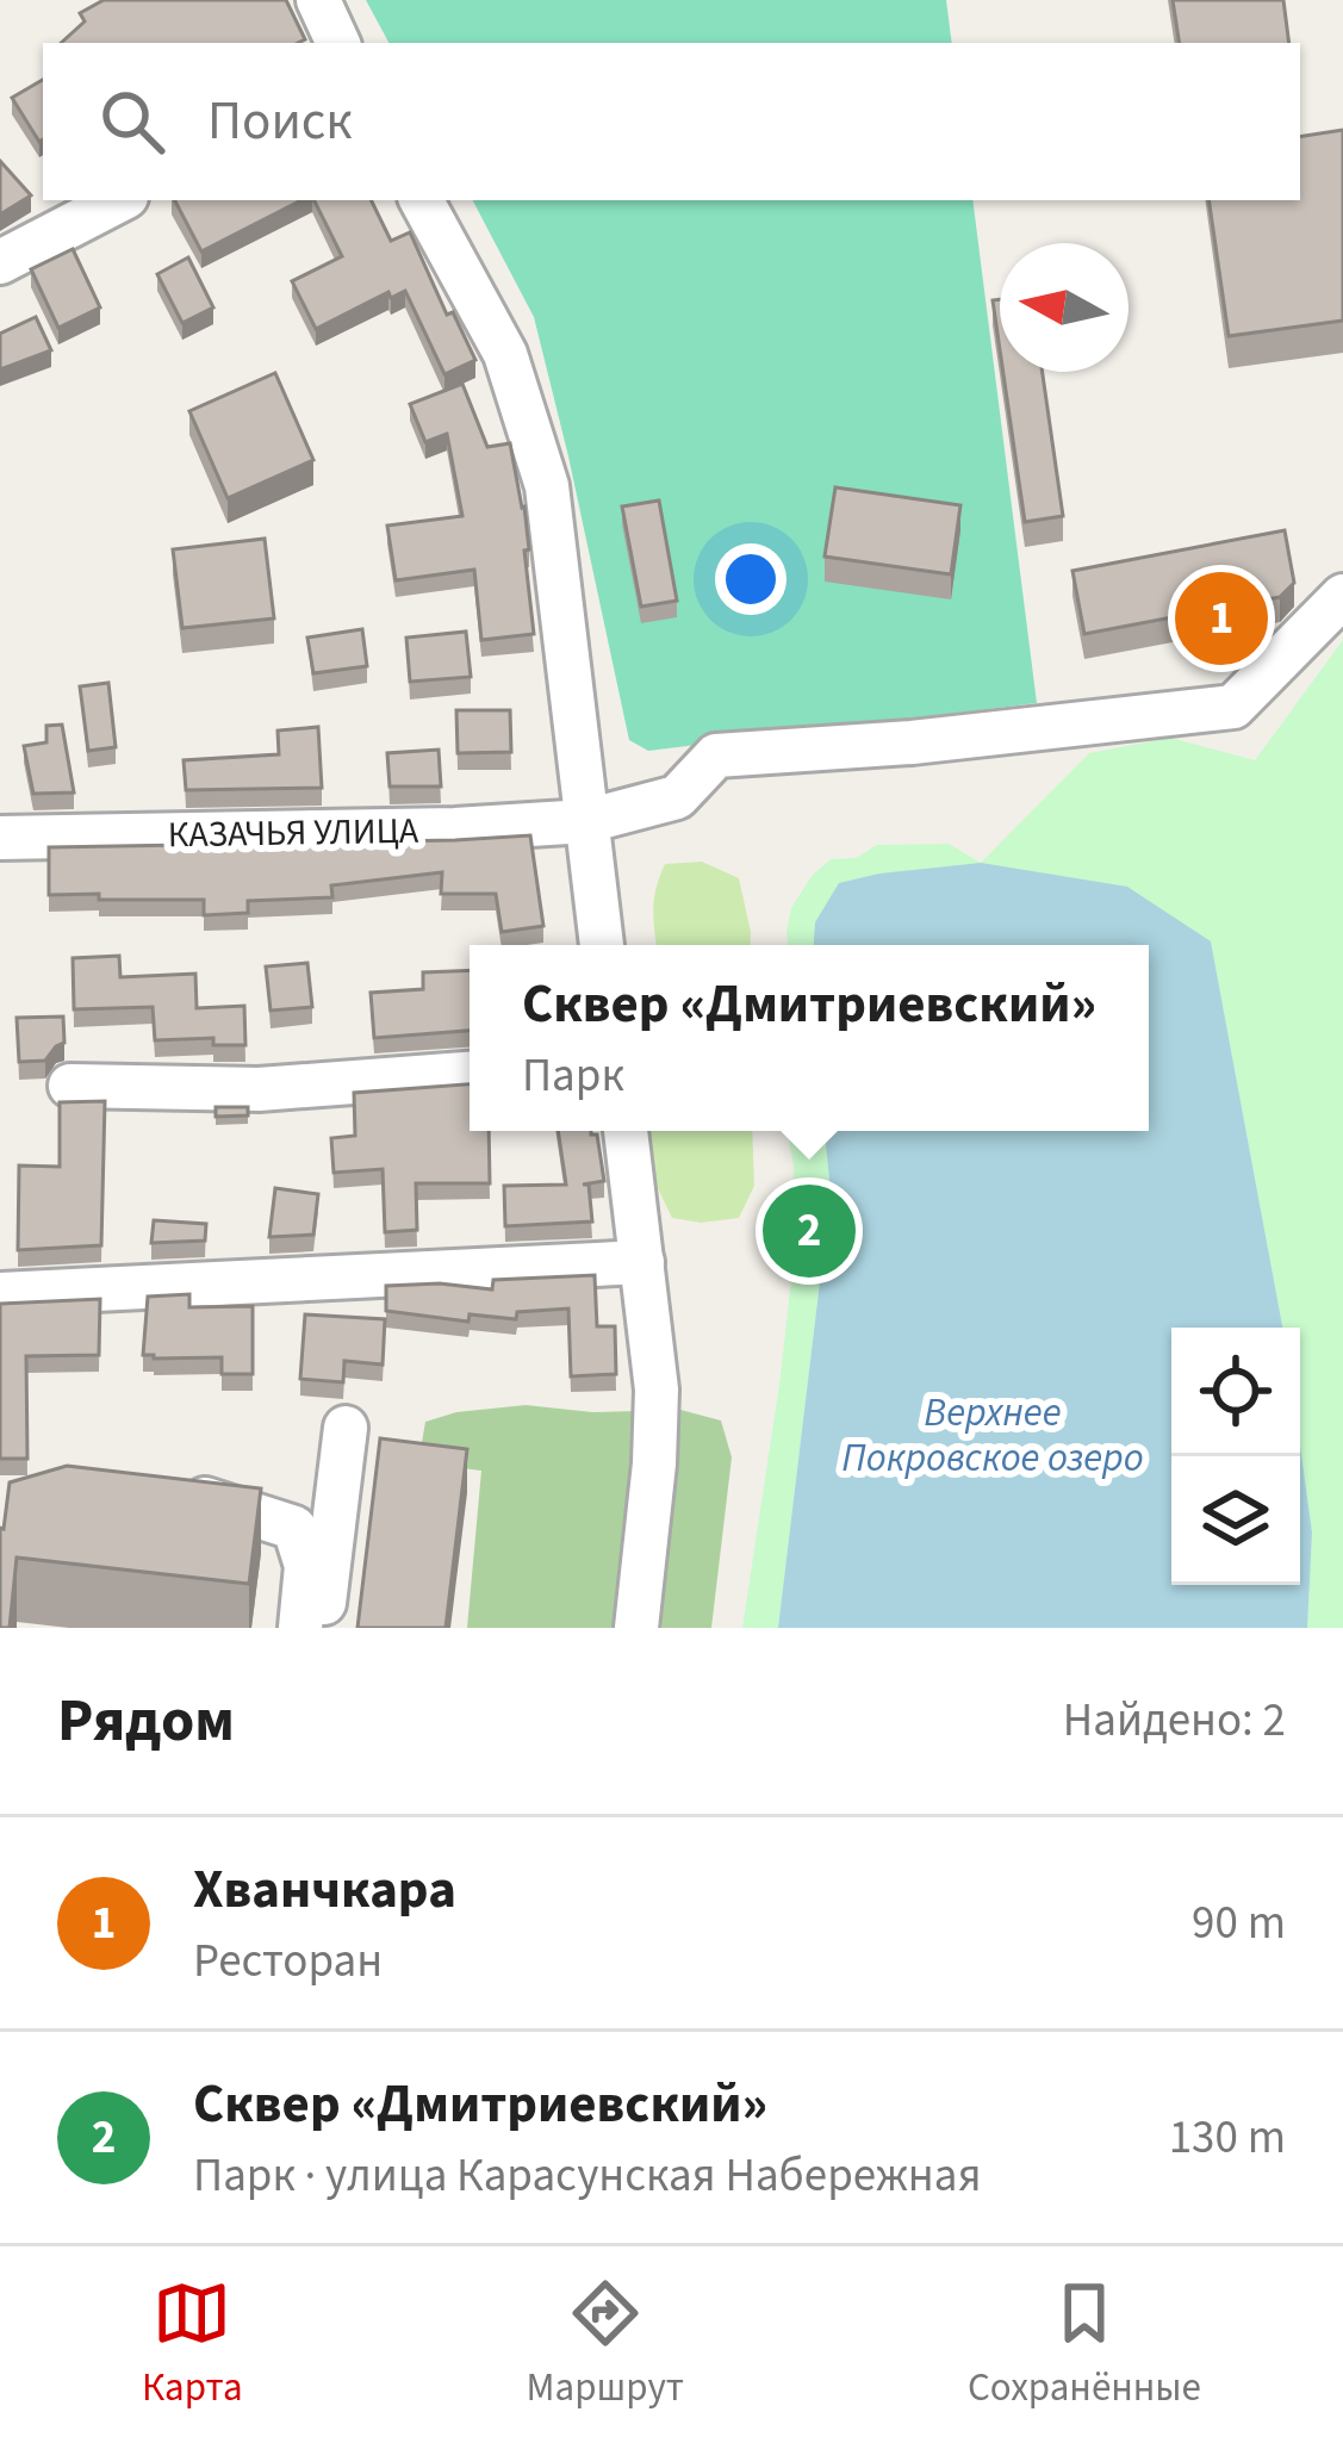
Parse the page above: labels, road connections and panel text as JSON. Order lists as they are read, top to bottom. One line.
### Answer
{"streets":{"street":["КАЗАЧЬЯ УЛИЦА"]},"water":["Верхнее Покровское озеро"],"north":"left","page":{"search":"Поиск","pins":["1","2"],"popup":["Сквер «Дмитриевский»","Парк"],"heading":["Рядом","Найдено: 2"],"list":[{"mark":"1","name":"Хванчкара","note":"Ресторан","value":"90 m"},{"mark":"2","name":"Сквер «Дмитриевский»","note":"Парк · улица Карасунская Набережная","value":"130 m"}],"nav":["Карта","Маршрут","Сохранённые"]}}
